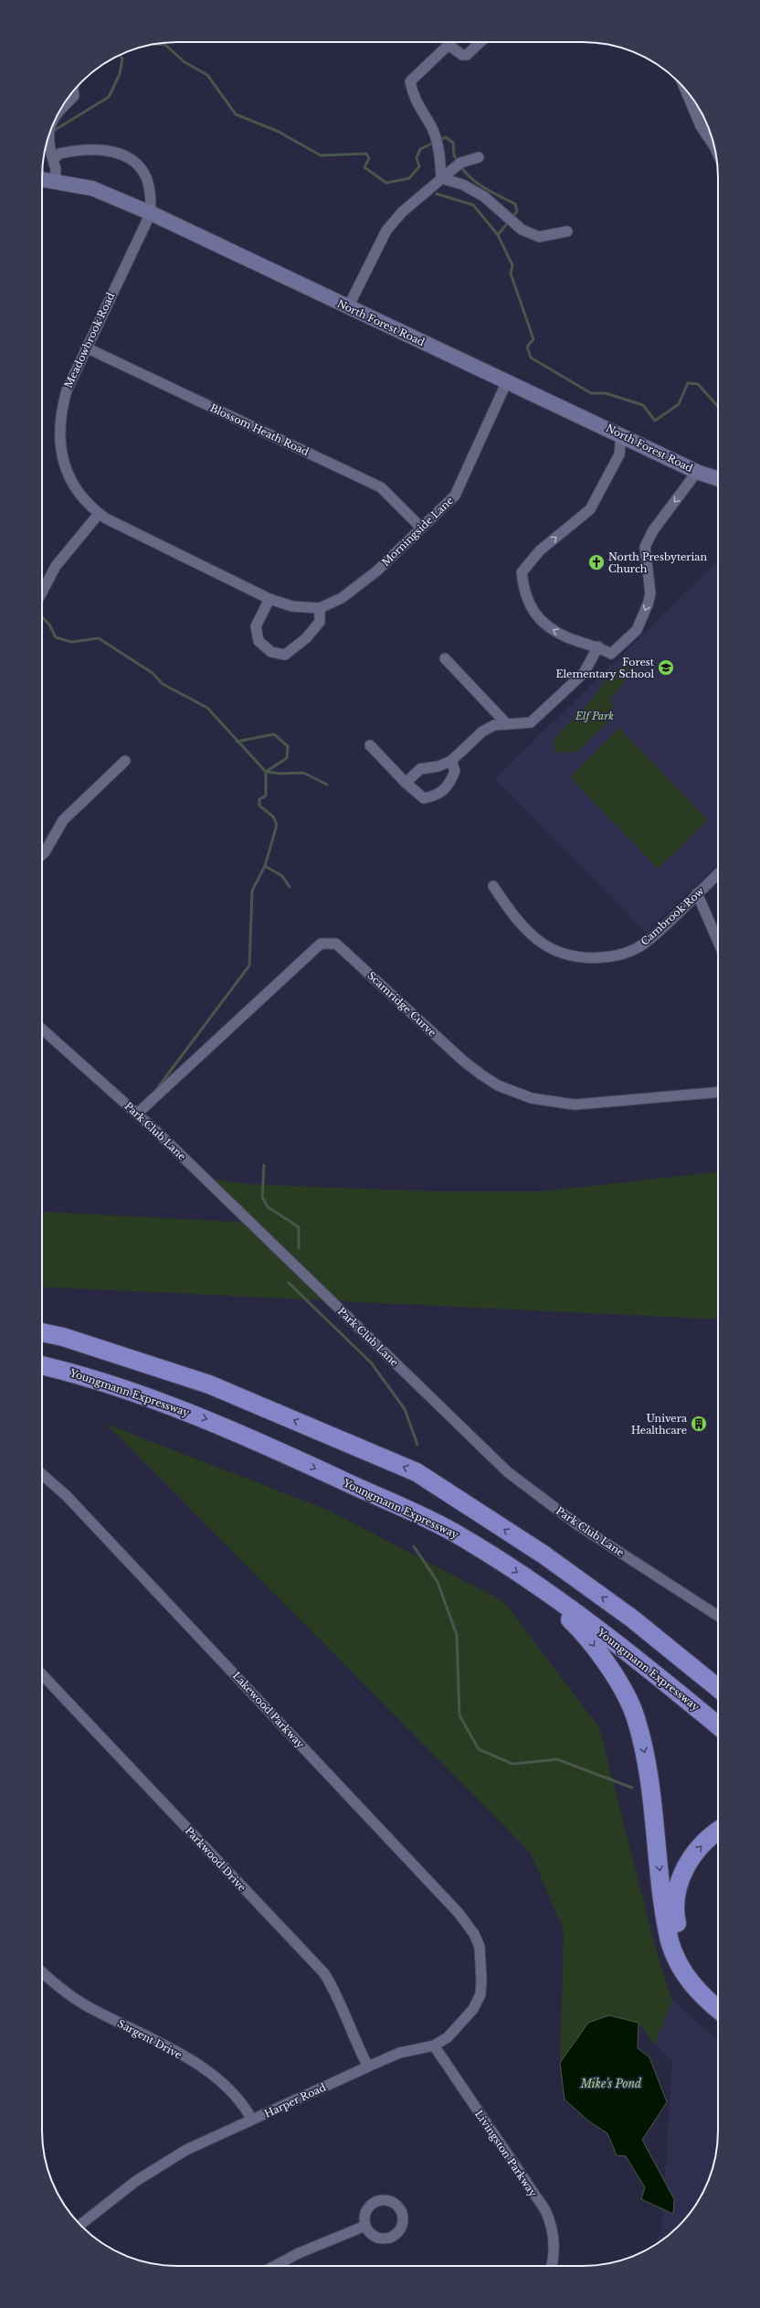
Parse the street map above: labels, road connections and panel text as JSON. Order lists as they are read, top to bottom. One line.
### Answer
{"streets":{"highway":["Youngmann Expressway"],"main road":["North Forest Road"],"street":["Meadowbrook Road","Blossom Heath Road","Morningside Lane","Cambrook Row","Scamridge Curve","Park Club Lane","Lakewood Parkway","Parkwood Drive","Sargent Drive","Harper Road","Livingston Parkway"]},"crossings":[["North Forest Road","Meadowbrook Road"],["North Forest Road","Morningside Lane"],["Meadowbrook Road","Blossom Heath Road"],["Meadowbrook Road","Morningside Lane"],["Blossom Heath Road","Morningside Lane"],["Scamridge Curve","Park Club Lane"],["Lakewood Parkway","Harper Road"],["Parkwood Drive","Harper Road"],["Sargent Drive","Harper Road"],["Harper Road","Livingston Parkway"]],"water":["Mike's Pond"],"parks":["Elf Park"],"places":{"church":["North Presbyterian Church"],"school or university":["Forest Elementary School"],"building":["Univera Healthcare"]}}
